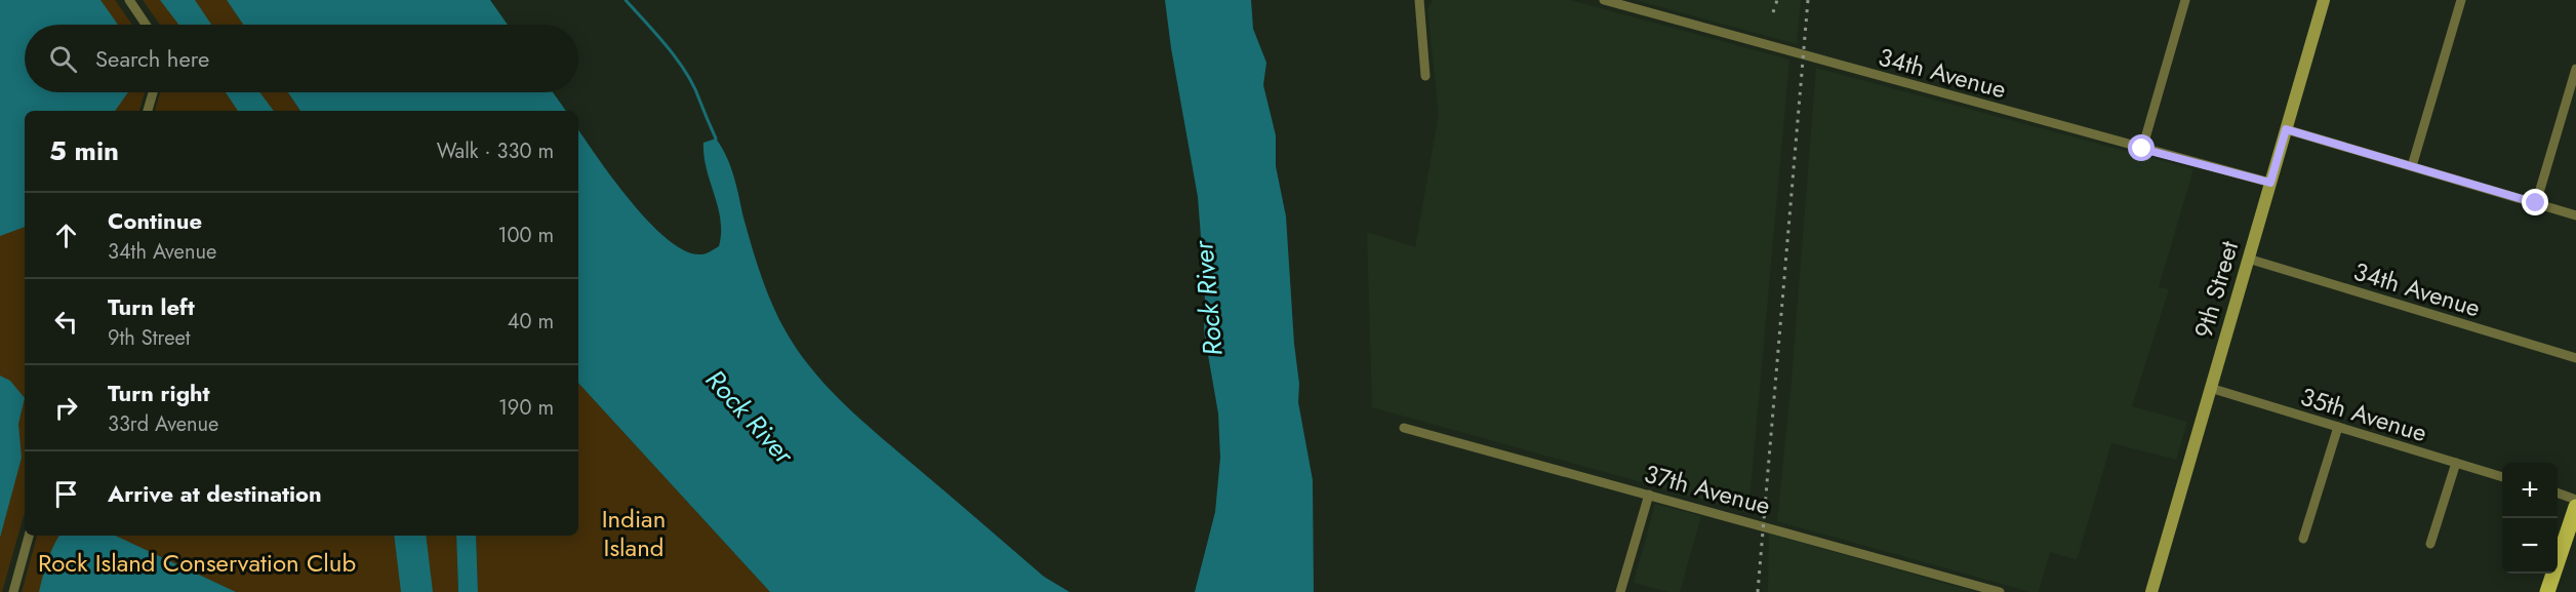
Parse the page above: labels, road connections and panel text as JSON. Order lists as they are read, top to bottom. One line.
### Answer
{"streets":{"street":["34th Avenue","9th Street","35th Avenue","37th Avenue"]},"crossings":[["34th Avenue","9th Street"],["9th Street","35th Avenue"]],"water":["Rock River"],"parks":["Indian Island","Rock Island Conservation Club"],"page":{"search":"Search here","heading":["5 min","Walk · 330 m"],"list":[["Continue","34th Avenue","100 m"],["Turn left","9th Street","40 m"],["Turn right","33rd Avenue","190 m"],"Arrive at destination"],"map_buttons":["+","−"]}}
